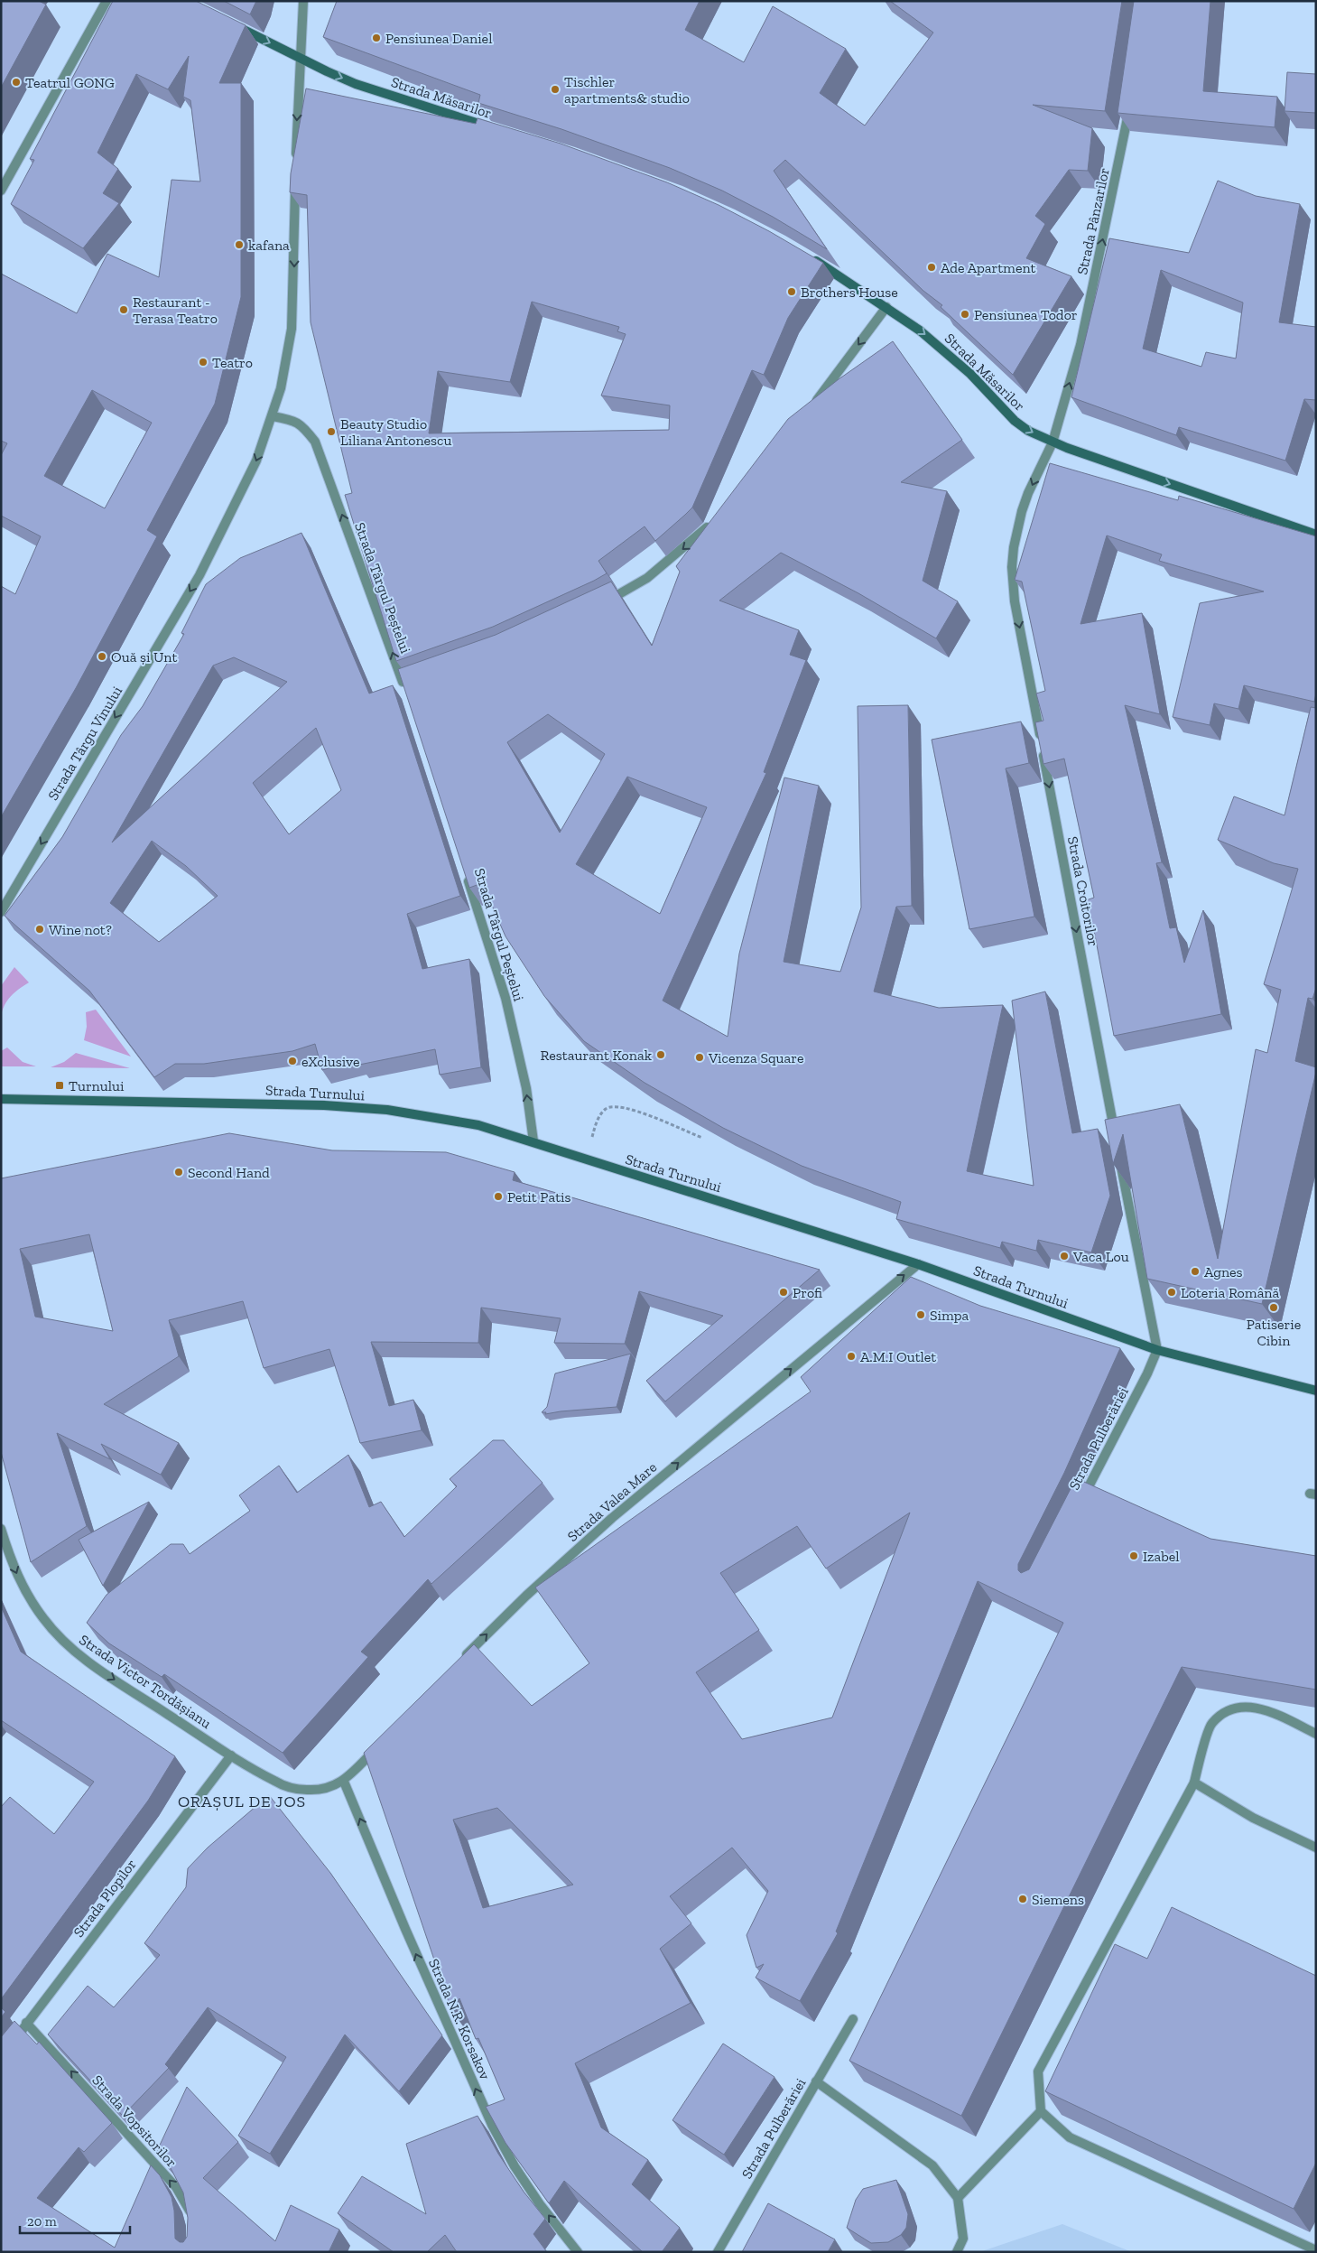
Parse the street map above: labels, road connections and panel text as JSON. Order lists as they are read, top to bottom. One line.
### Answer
{"streets":{"street":["Strada Măsarilor","Strada Pânzarilor","Strada Târgul Peștelui","Strada Târgu Vinului","Strada Croitorilor","Strada Turnului","Strada Pulberăriei","Strada Valea Mare","Strada Victor Tordășianu","Strada Plopilor","Strada N.R. Korsakov","Strada Vopsitorilor"]},"crossings":[["Strada Măsarilor","Strada Pânzarilor"],["Strada Măsarilor","Strada Croitorilor"],["Strada Pânzarilor","Strada Croitorilor"],["Strada Târgul Peștelui","Strada Târgu Vinului"],["Strada Târgul Peștelui","Strada Turnului"],["Strada Turnului","Strada Pulberăriei"],["Strada Turnului","Strada Valea Mare"],["Strada Victor Tordășianu","Strada Plopilor"],["Strada Victor Tordășianu","Strada N.R. Korsakov"],["Strada Plopilor","Strada Vopsitorilor"]],"one_way":["Strada Măsarilor","Strada Pânzarilor","Strada Târgul Peștelui","Strada Târgu Vinului","Strada Croitorilor","Strada Valea Mare","Strada Victor Tordășianu","Strada N.R. Korsakov","Strada Vopsitorilor"],"districts":["ORAȘUL DE JOS"],"places":{"other":["Pensiunea Daniel","Teatrul GONG","Tischler apartments& studio","kafana","Ade Apartment","Brothers House","Restaurant - Terasa Teatro","Pensiunea Todor","Teatro","Beauty Studio Liliana Antonescu","Ouă și Unt","Wine not?","Restaurant Konak","Vicenza Square","eXclusive","Second Hand","Petit Patis","Vaca Lou","Agnes","Profi","Loteria Română","Patiserie Cibin","Simpa","A.M.I Outlet","Izabel","Siemens"],"transit":["Turnului"]},"scale_bar":"20 m"}
